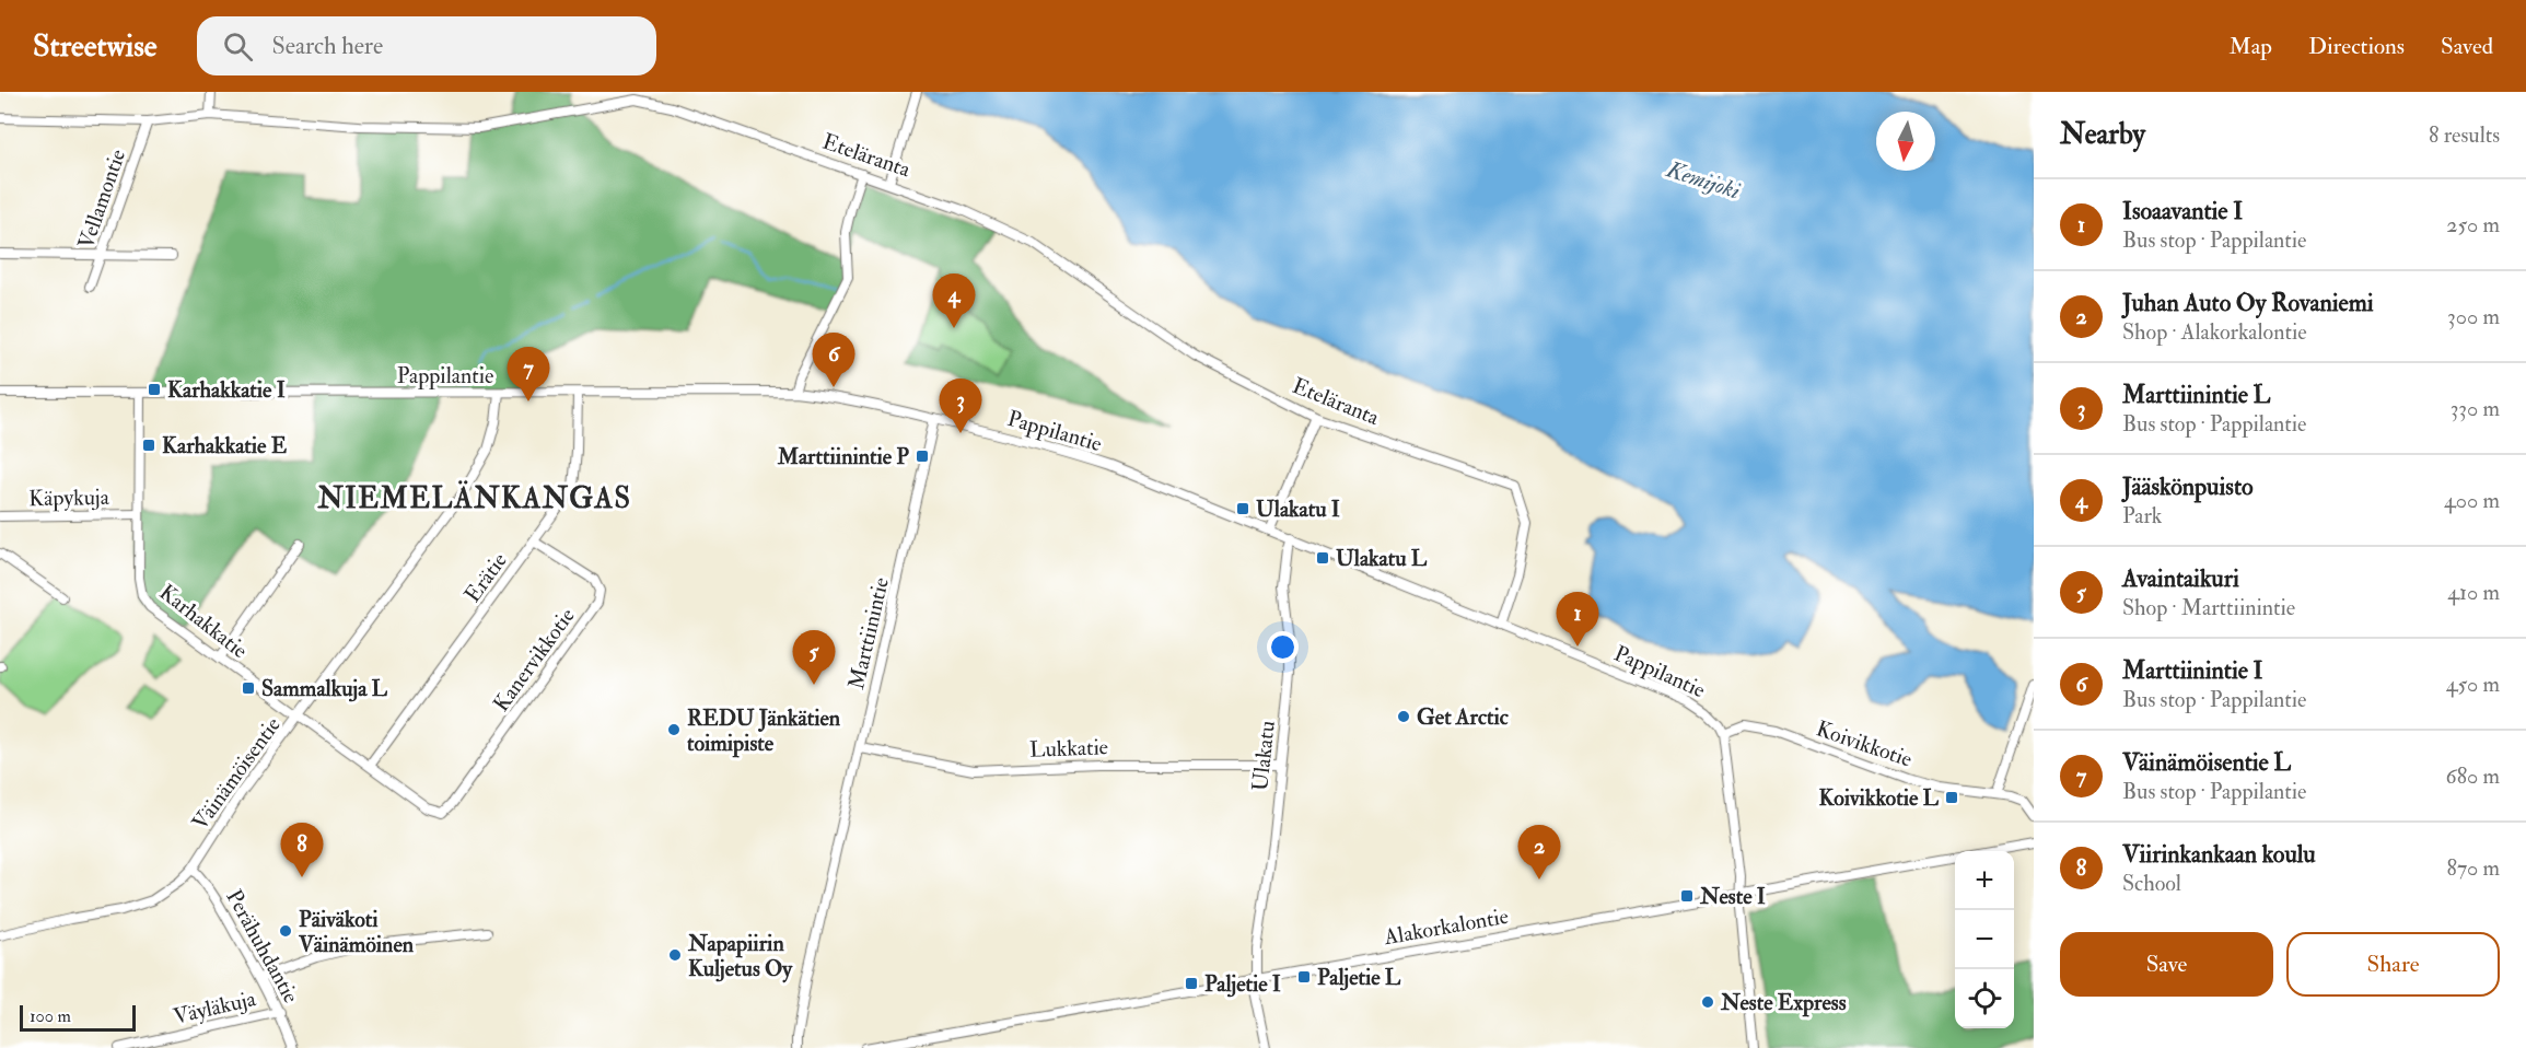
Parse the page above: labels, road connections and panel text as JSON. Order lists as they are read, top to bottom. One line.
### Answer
{"streets":{"street":["Eteläranta","Vellamontie","Pappilantie","Käpykuja","Erätie","Karhakkatie","Marttiinintie","Kanervikkotie","Koivikkotie","Lukkatie","Ulakatu","Väinämöisentie","Alakorkalontie","Perähuhdantie","Väyläkuja"]},"crossings":[["Eteläranta","Vellamontie"],["Eteläranta","Pappilantie"],["Pappilantie","Erätie"],["Pappilantie","Karhakkatie"],["Pappilantie","Marttiinintie"],["Pappilantie","Koivikkotie"],["Pappilantie","Ulakatu"],["Pappilantie","Väinämöisentie"],["Käpykuja","Karhakkatie"],["Erätie","Karhakkatie"],["Erätie","Kanervikkotie"],["Karhakkatie","Kanervikkotie"],["Karhakkatie","Väinämöisentie"],["Marttiinintie","Lukkatie"],["Lukkatie","Ulakatu"],["Ulakatu","Alakorkalontie"],["Väinämöisentie","Perähuhdantie"],["Perähuhdantie","Väyläkuja"]],"districts":["NIEMELÄNKANGAS"],"water":["Kemijoki"],"places":{"transit":["Karhakkatie I","Karhakkatie E","Marttiinintie P","Ulakatu I","Ulakatu L","Sammalkuja L","Koivikkotie L","Neste I","Paljetie L","Paljetie I"],"other":["Get Arctic","REDU Jänkätien toimipiste","Päiväkoti Väinämöinen","Napapiirin Kuljetus Oy","Neste Express"]},"scale_bar":"100 m","north":"bottom","page":{"header":"Streetwise","search":"Search here","nav":["Map","Directions","Saved"],"heading":["Nearby","8 results"],"list":[{"mark":"1","name":"Isoaavantie I","note":"Bus stop · Pappilantie","value":"250 m"},{"mark":"2","name":"Juhan Auto Oy Rovaniemi","note":"Shop · Alakorkalontie","value":"300 m"},{"mark":"3","name":"Marttiinintie L","note":"Bus stop · Pappilantie","value":"330 m"},{"mark":"4","name":"Jääskönpuisto","note":"Park","value":"400 m"},{"mark":"5","name":"Avaintaikuri","note":"Shop · Marttiinintie","value":"410 m"},{"mark":"6","name":"Marttiinintie I","note":"Bus stop · Pappilantie","value":"450 m"},{"mark":"7","name":"Väinämöisentie L","note":"Bus stop · Pappilantie","value":"680 m"},{"mark":"8","name":"Viirinkankaan koulu","note":"School","value":"870 m"}],"pins":["4","6","7","3","1","5","8","2"],"map_buttons":["+","−"],"buttons":["Save","Share"],"scale":"100 m"}}
